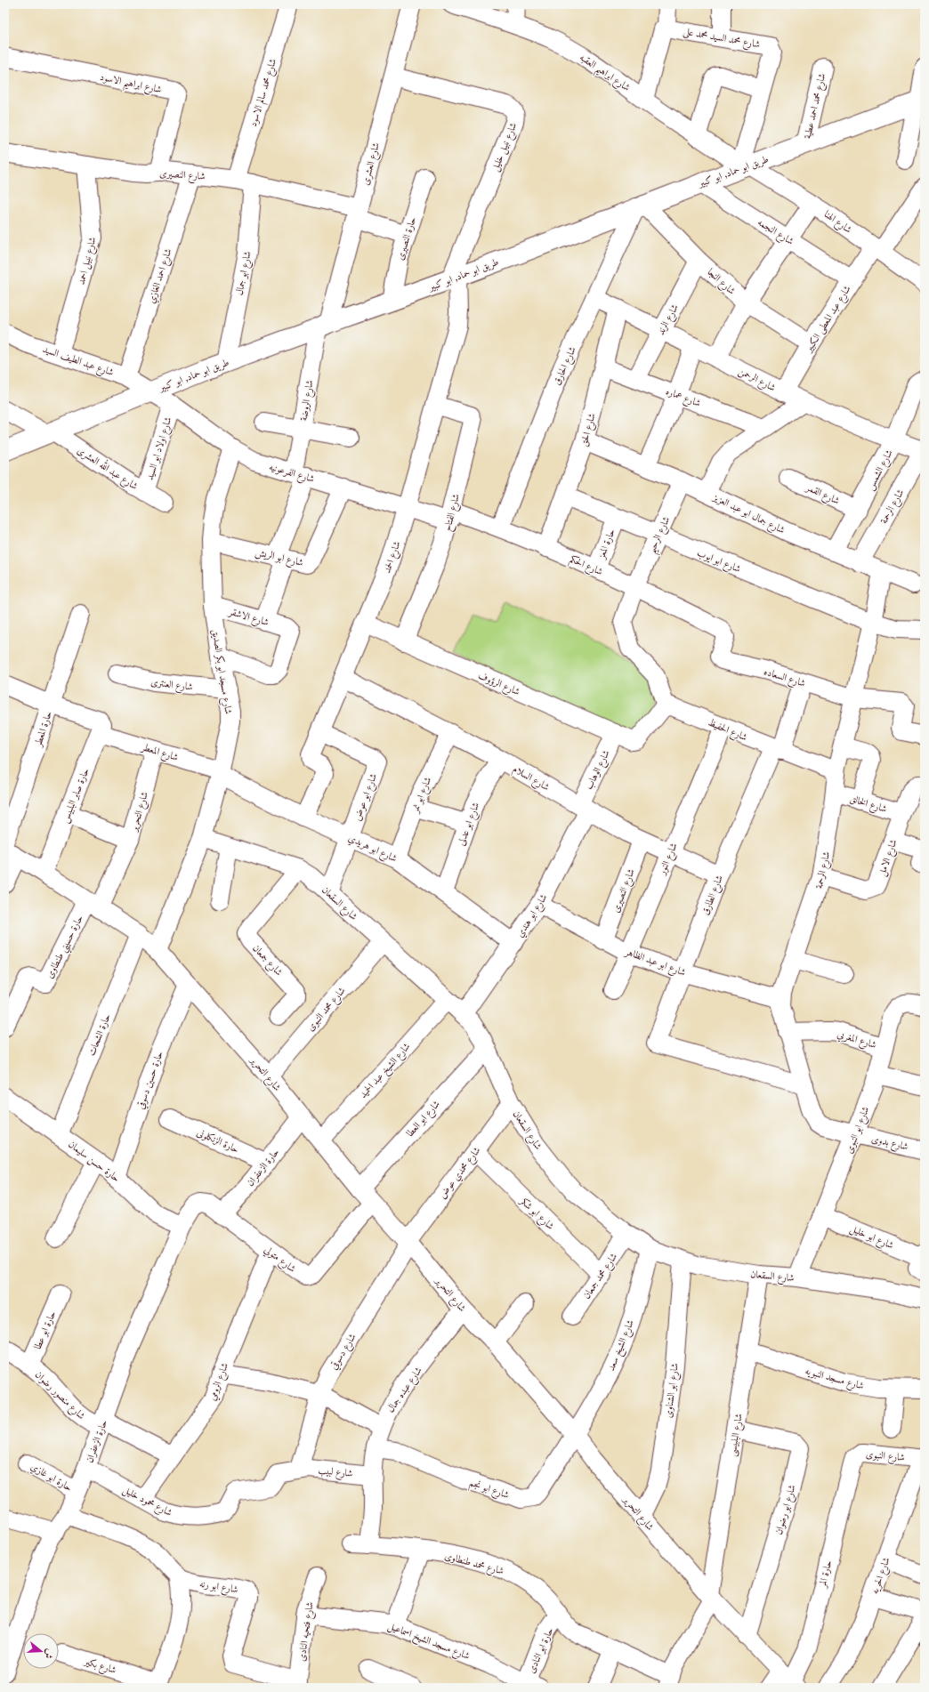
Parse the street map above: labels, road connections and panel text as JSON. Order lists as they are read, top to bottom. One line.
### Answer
{"streets":{"main road":["طريق ابو حماد, ابو كبير"],"street":["شارع محمد السيد محمد على","شارع ابراهيم العقبه","شارع ابراهيم الاسود","شارع محمد سالم الاسود","شارع محمد احمد عطية","شارع نبيل خليل","شارع العشرى","شارع النصيرى","شارع الهنا","شارع النجمه","حارة النصيرى","شارع نبيل احمد","شارع ابو جمال","شارع احمد الغازي","شارع النجا","شارع عبد المعطى الكبير","شارع الرند","شارع عبد الطيف السيد","شارع الحارق","شارع الرحمن","شارع عماره","شارع الروضة","شارع الحق","شارع اولاد ابو السيد","شارع عبد الله العشرى","شارع الشمس","شارع الفرعونيه","شارع القمر","شارع الرحمة","شارع الفتاح","شارع جمال ابو عبد العزيز","شارع الرحيم","حارة المعز","شارع ابو الريش","شارع الحمد","شارع ابو ايوب","شارع الحكم","شارع الاشقر","شارع مسجد ابو بكر الصديق","شارع السعاده","شارع الرؤوف","شارع العنترى","حارة المعطر","شارع الحفيظ","شارع المعطر","شارع الوهاب","شارع السلام","شارع ابو نمر","حارة صابر البلبيس","شارع ابو عوض","شارع الخالق","شارع التحرير","شارع ابو عدلى","شارع ابو هريدي","شارع الامل","شارع النور","شارع الطارق","شارع السقعان","شارع ابو هندي","حارة حسيني طنطاوى","شارع جمعان","شارع ابو عبد الظاهر","شارع محمد النبوى","حارة الشحات","شارع المغربي","شارع الشيخ عبد الحميد","حارة حسين دسوقي","شارع ابو العطا","شارع ابو النبوى","حارة الزنكلونى","شارع بدوى","حارة حسن سليمان","حارة الزعفران","شارع محمدي عوض","شارع ابو شكر","شارع ابو خليل","شارع متولي","شارع محمد جمعان","حارة ابو عطا","شارع الشيخ سعد","شارع دسوقي","شارع مسجد النبويه","شارع الرومي","شارع عبده جمال","شارع ابو الشناوى","شارع منصور رضوان","شارع البلبيسى","شارع النبوى","شارع لبيب","حارة ابو غازي","شارع ابو نجم","شارع محمود خليل","شارع ابو رضوان","شارع محمد طنطاوى","حارة المر","شارع الحريه","شارع ابو رنه","شارع فتحيه النادى","شارع مسجد الشيخ اسماعيل","حارة ابو النادى","شارع بكير"]},"crossings":[["شارع محمد السيد محمد على","شارع ابراهيم العقبه"],["شارع محمد السيد محمد على","طريق ابو حماد, ابو كبير"],["شارع محمد السيد محمد على","شارع الهنا"],["شارع ابراهيم العقبه","طريق ابو حماد, ابو كبير"],["شارع ابراهيم العقبه","شارع الهنا"],["شارع ابراهيم الاسود","شارع النصيرى"],["شارع محمد سالم الاسود","شارع النصيرى"],["شارع محمد سالم الاسود","شارع ابو جمال"],["شارع محمد احمد عطية","طريق ابو حماد, ابو كبير"],["شارع نبيل خليل","شارع العشرى"],["شارع نبيل خليل","طريق ابو حماد, ابو كبير"],["شارع نبيل خليل","شارع الحمد"],["شارع العشرى","طريق ابو حماد, ابو كبير"],["شارع العشرى","شارع النصيرى"],["شارع العشرى","شارع الروضة"],["طريق ابو حماد, ابو كبير","شارع الهنا"],["طريق ابو حماد, ابو كبير","شارع النجمه"],["طريق ابو حماد, ابو كبير","حارة النصيرى"],["طريق ابو حماد, ابو كبير","شارع ابو جمال"],["طريق ابو حماد, ابو كبير","شارع النجا"],["طريق ابو حماد, ابو كبير","شارع عبد الطيف السيد"],["طريق ابو حماد, ابو كبير","شارع الحارق"],["طريق ابو حماد, ابو كبير","شارع الروضة"],["طريق ابو حماد, ابو كبير","شارع عبد الله العشرى"],["طريق ابو حماد, ابو كبير","شارع الفرعونيه"],["طريق ابو حماد, ابو كبير","شارع الحمد"],["شارع النصيرى","حارة النصيرى"],["شارع النصيرى","شارع نبيل احمد"],["شارع النصيرى","شارع ابو جمال"],["شارع النصيرى","شارع احمد الغازي"],["شارع النصيرى","شارع السلام"],["شارع النصيرى","شارع ابو عبد الظاهر"],["شارع الهنا","شارع عبد المعطى الكبير"],["شارع النجمه","شارع عبد المعطى الكبير"],["شارع نبيل احمد","شارع عبد الطيف السيد"],["شارع احمد الغازي","شارع عبد الطيف السيد"],["شارع النجا","شارع عبد المعطى الكبير"],["شارع النجا","شارع الرند"],["شارع النجا","شارع الحارق"],["شارع عبد المعطى الكبير","شارع الرحمن"],["شارع الرند","شارع الرحمن"],["شارع الرند","شارع عماره"],["شارع عبد الطيف السيد","شارع الفرعونيه"],["شارع الحارق","شارع الرحمن"],["شارع الحارق","شارع الحكم"],["شارع الرحمن","شارع الحق"],["شارع الرحمن","شارع الشمس"],["شارع الرحمن","شارع الرحمة"],["شارع عماره","شارع الحق"],["شارع الروضة","شارع الفرعونيه"],["شارع الروضة","شارع ابو الريش"],["شارع الروضة","شارع الاشقر"],["شارع الحق","شارع جمال ابو عبد العزيز"],["شارع الحق","شارع ابو ايوب"],["شارع الحق","شارع الحكم"],["شارع اولاد ابو السيد","شارع عبد الله العشرى"],["شارع اولاد ابو السيد","شارع الفرعونيه"],["شارع الشمس","شارع القمر"],["شارع الشمس","شارع جمال ابو عبد العزيز"],["شارع الفرعونيه","شارع الفتاح"],["شارع الفرعونيه","شارع ابو الريش"],["شارع الفرعونيه","شارع الحمد"],["شارع الفرعونيه","شارع الحكم"],["شارع الفرعونيه","شارع مسجد ابو بكر الصديق"],["شارع الرحمة","شارع جمال ابو عبد العزيز"],["شارع الرحمة","شارع ابو ايوب"],["شارع الرحمة","شارع السعاده"],["شارع الرحمة","شارع الحفيظ"],["شارع الرحمة","شارع الخالق"],["شارع الرحمة","شارع الامل"],["شارع الرحمة","شارع الطارق"],["شارع الرحمة","شارع ابو عبد الظاهر"],["شارع الرحمة","شارع المغربي"],["شارع الرحمة","شارع ابو النبوى"],["شارع الرحمة","شارع بدوى"],["شارع الفتاح","شارع الحمد"],["شارع الفتاح","شارع الحكم"],["شارع الفتاح","شارع الرؤوف"],["شارع جمال ابو عبد العزيز","شارع الرحيم"],["شارع الرحيم","شارع ابو ايوب"],["شارع الرحيم","شارع الحكم"],["شارع الرحيم","شارع الرؤوف"],["شارع الرحيم","شارع الحفيظ"],["حارة المعز","شارع ابو ايوب"],["حارة المعز","شارع الحكم"],["شارع ابو الريش","شارع مسجد ابو بكر الصديق"],["شارع الحمد","شارع الرؤوف"],["شارع الحمد","شارع السلام"],["شارع الحمد","شارع ابو عوض"],["شارع الحمد","شارع ابو هريدي"],["شارع الحكم","شارع السعاده"],["شارع الاشقر","شارع مسجد ابو بكر الصديق"],["شارع مسجد ابو بكر الصديق","شارع العنترى"],["شارع مسجد ابو بكر الصديق","شارع المعطر"],["شارع مسجد ابو بكر الصديق","شارع التحرير"],["شارع مسجد ابو بكر الصديق","شارع ابو هريدي"],["شارع مسجد ابو بكر الصديق","شارع السقعان"],["شارع السعاده","شارع الطارق"],["شارع الرؤوف","شارع الحفيظ"],["شارع الرؤوف","شارع الوهاب"],["حارة المعطر","شارع المعطر"],["شارع الحفيظ","شارع النور"],["شارع الحفيظ","شارع الطارق"],["شارع المعطر","حارة صابر البلبيس"],["شارع المعطر","شارع التحرير"],["شارع المعطر","شارع ابو هريدي"],["شارع الوهاب","شارع السلام"],["شارع الوهاب","شارع ابو هندي"],["شارع السلام","شارع ابو نمر"],["شارع السلام","شارع ابو عدلى"],["شارع السلام","شارع النور"],["شارع السلام","شارع الطارق"],["شارع السلام","شارع ابو هندي"],["شارع ابو نمر","شارع ابو هريدي"],["حارة صابر البلبيس","شارع التحرير"],["شارع ابو عوض","شارع ابو هريدي"],["شارع ابو عوض","شارع السقعان"],["شارع الخالق","شارع الامل"],["شارع التحرير","حارة حسيني طنطاوى"],["شارع التحرير","شارع محمد النبوى"],["شارع التحرير","حارة الشحات"],["شارع التحرير","شارع الشيخ عبد الحميد"],["شارع التحرير","حارة حسين دسوقي"],["شارع التحرير","شارع ابو العطا"],["شارع التحرير","حارة الزعفران"],["شارع التحرير","شارع محمدي عوض"],["شارع التحرير","شارع متولي"],["شارع التحرير","شارع الشيخ سعد"],["شارع التحرير","شارع دسوقي"],["شارع التحرير","شارع عبده جمال"],["شارع التحرير","شارع ابو الشناوى"],["شارع التحرير","شارع البلبيسى"],["شارع التحرير","شارع ابو نجم"],["شارع التحرير","شارع ابو رضوان"],["شارع التحرير","حارة المر"],["شارع ابو عدلى","شارع ابو هريدي"],["شارع ابو هريدي","شارع ابو هندي"],["شارع النور","شارع ابو عبد الظاهر"],["شارع الطارق","شارع ابو عبد الظاهر"],["شارع السقعان","شارع ابو هندي"],["شارع السقعان","شارع جمعان"],["شارع السقعان","شارع محمد النبوى"],["شارع السقعان","شارع الشيخ عبد الحميد"],["شارع السقعان","شارع ابو العطا"],["شارع السقعان","شارع ابو النبوى"],["شارع السقعان","شارع محمدي عوض"],["شارع السقعان","شارع محمد جمعان"],["شارع السقعان","شارع الشيخ سعد"],["شارع السقعان","شارع ابو الشناوى"],["شارع السقعان","شارع البلبيسى"],["شارع ابو هندي","شارع ابو عبد الظاهر"],["حارة الشحات","حارة حسن سليمان"],["شارع المغربي","شارع ابو النبوى"],["حارة حسين دسوقي","حارة حسن سليمان"],["شارع ابو النبوى","شارع بدوى"],["شارع ابو النبوى","شارع ابو خليل"],["حارة الزنكلونى","حارة الزعفران"],["حارة حسن سليمان","حارة الزعفران"],["حارة حسن سليمان","شارع متولي"],["حارة الزعفران","شارع متولي"],["حارة الزعفران","شارع منصور رضوان"],["حارة الزعفران","حارة ابو غازي"],["حارة الزعفران","شارع محمود خليل"],["حارة الزعفران","شارع ابو رنه"],["شارع محمدي عوض","شارع ابو شكر"],["شارع محمدي عوض","شارع دسوقي"],["شارع ابو شكر","شارع محمد جمعان"],["شارع متولي","شارع الرومي"],["حارة ابو عطا","شارع منصور رضوان"],["شارع الشيخ سعد","شارع ابو نجم"],["شارع دسوقي","شارع لبيب"],["شارع دسوقي","شارع محمود خليل"],["شارع مسجد النبويه","شارع البلبيسى"],["شارع الرومي","شارع منصور رضوان"],["شارع الرومي","شارع محمود خليل"],["شارع عبده جمال","شارع لبيب"],["شارع عبده جمال","شارع ابو نجم"],["شارع عبده جمال","شارع محمد طنطاوى"],["شارع البلبيسى","شارع ابو رضوان"],["شارع النبوى","حارة المر"],["شارع النبوى","شارع الحريه"],["شارع لبيب","شارع محمود خليل"],["شارع محمد طنطاوى","حارة ابو النادى"],["شارع ابو رنه","شارع فتحيه النادى"],["شارع فتحيه النادى","شارع مسجد الشيخ اسماعيل"],["شارع مسجد الشيخ اسماعيل","حارة ابو النادى"]],"north":"right"}
